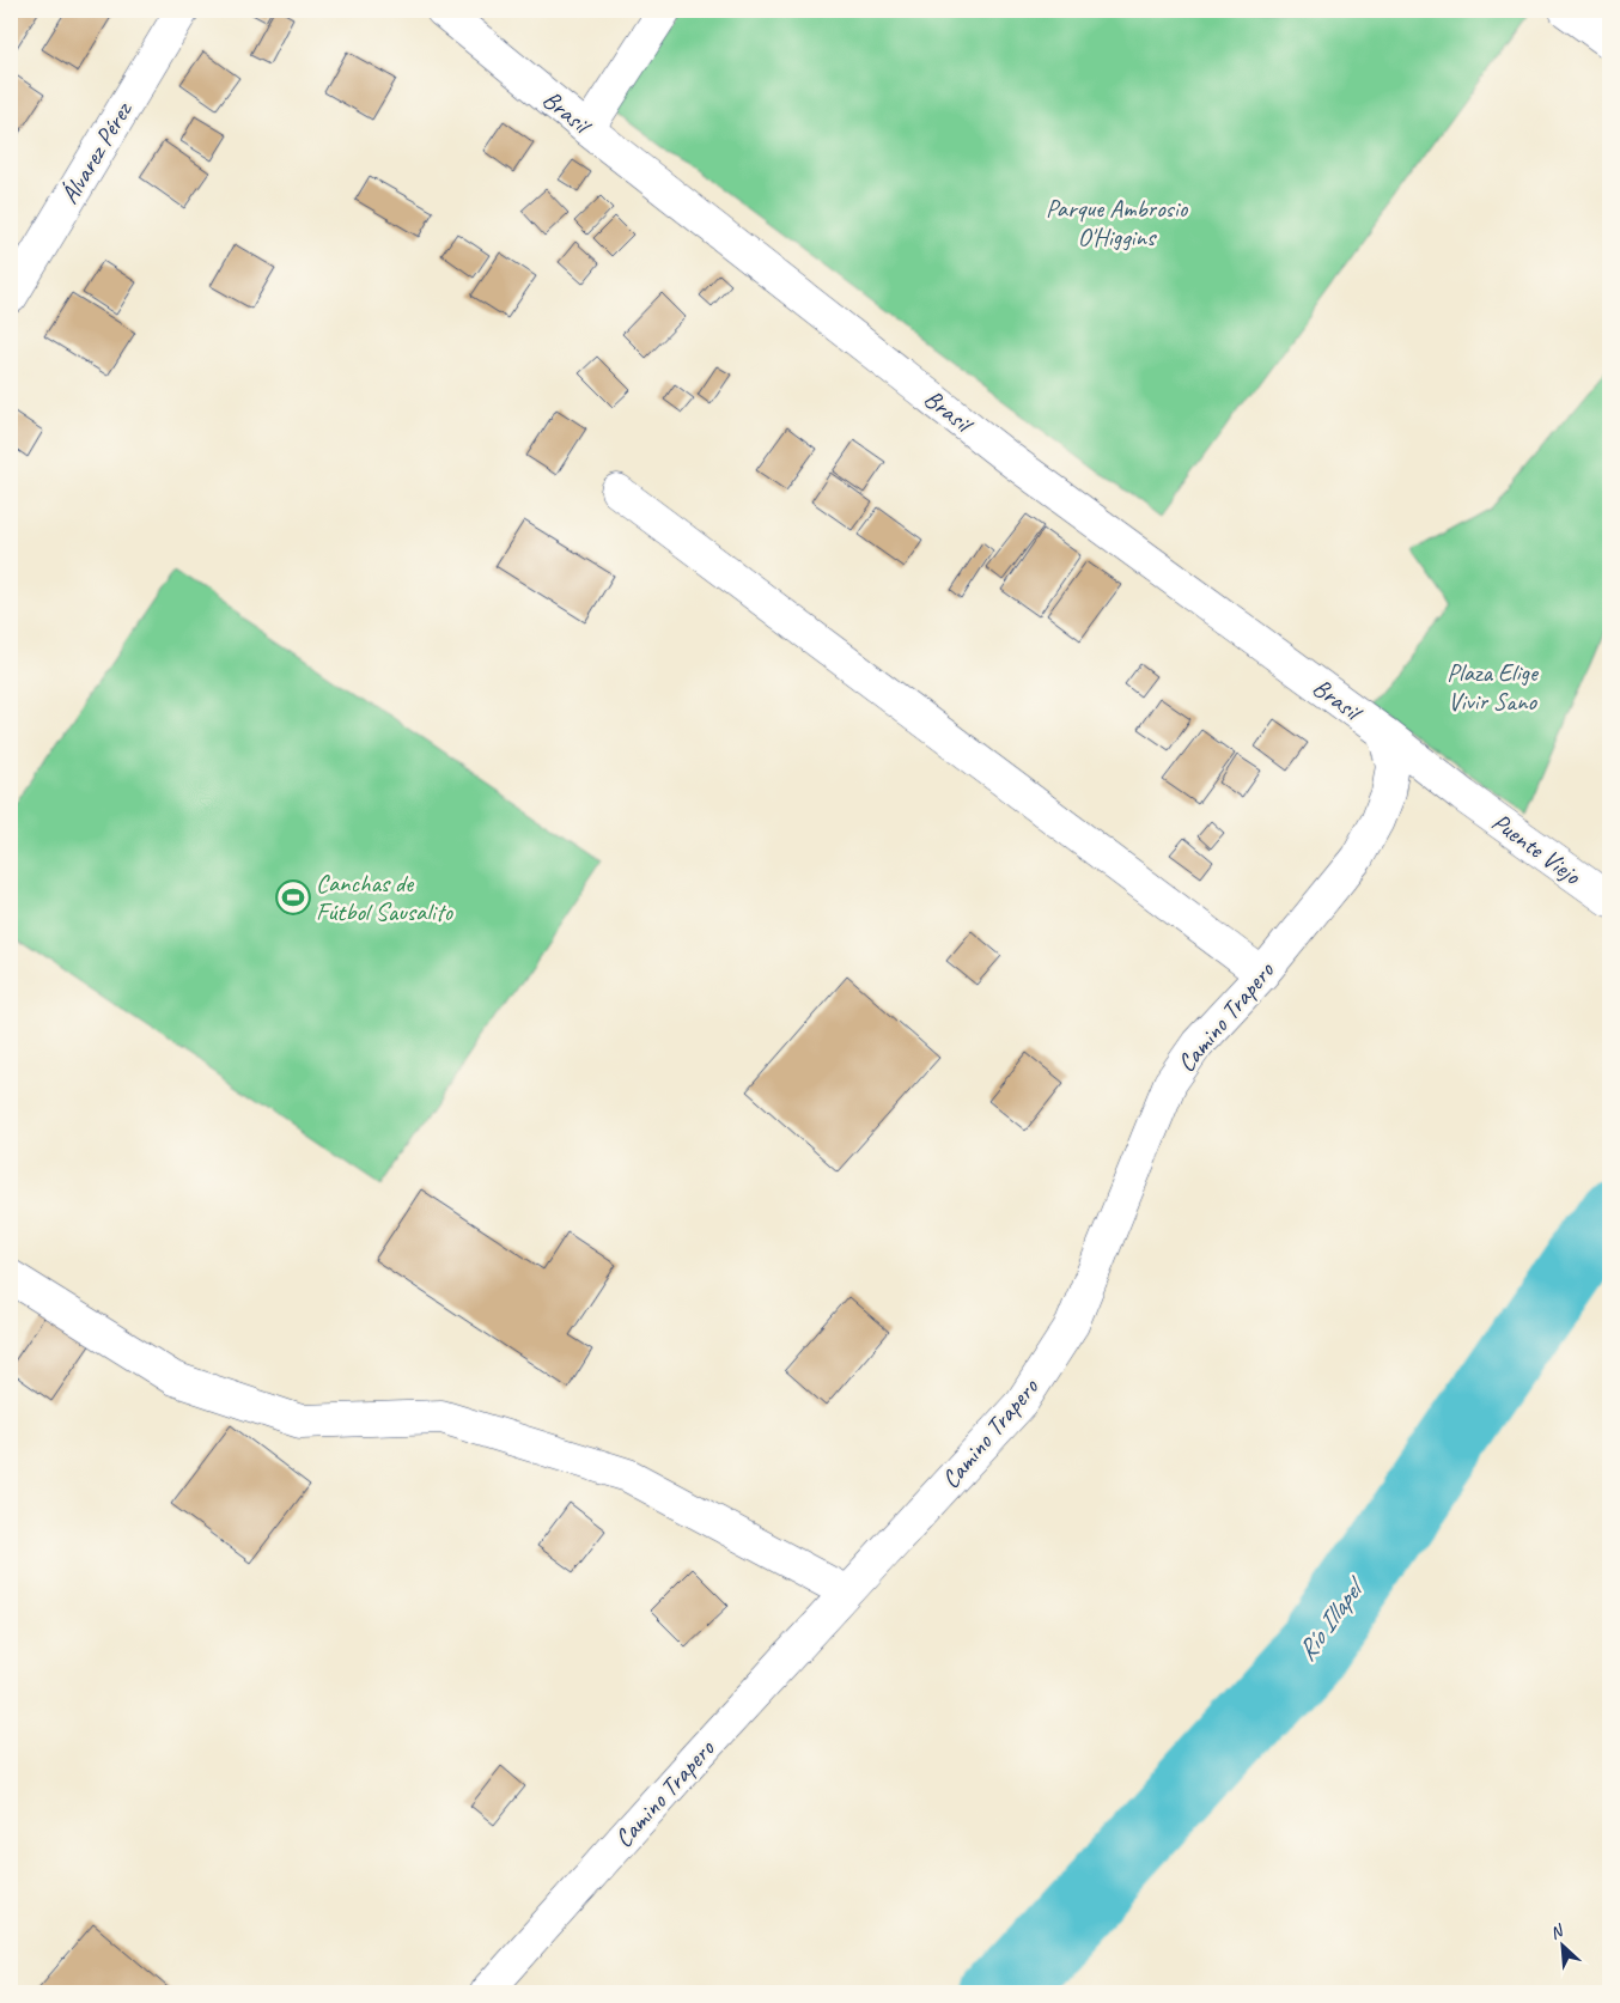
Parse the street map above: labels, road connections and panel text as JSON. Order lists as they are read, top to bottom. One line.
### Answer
{"streets":{"street":["Brasil","Álvarez Pérez","Puente Viejo","Camino Trapero"]},"crossings":[["Brasil","Puente Viejo"],["Brasil","Camino Trapero"]],"water":["Río Illapel"],"parks":["Parque Ambrosio O'Higgins","Plaza Elige Vivir Sano"],"places":{"sports":["Canchas de Fútbol Sausalito"]},"north":"top left"}
